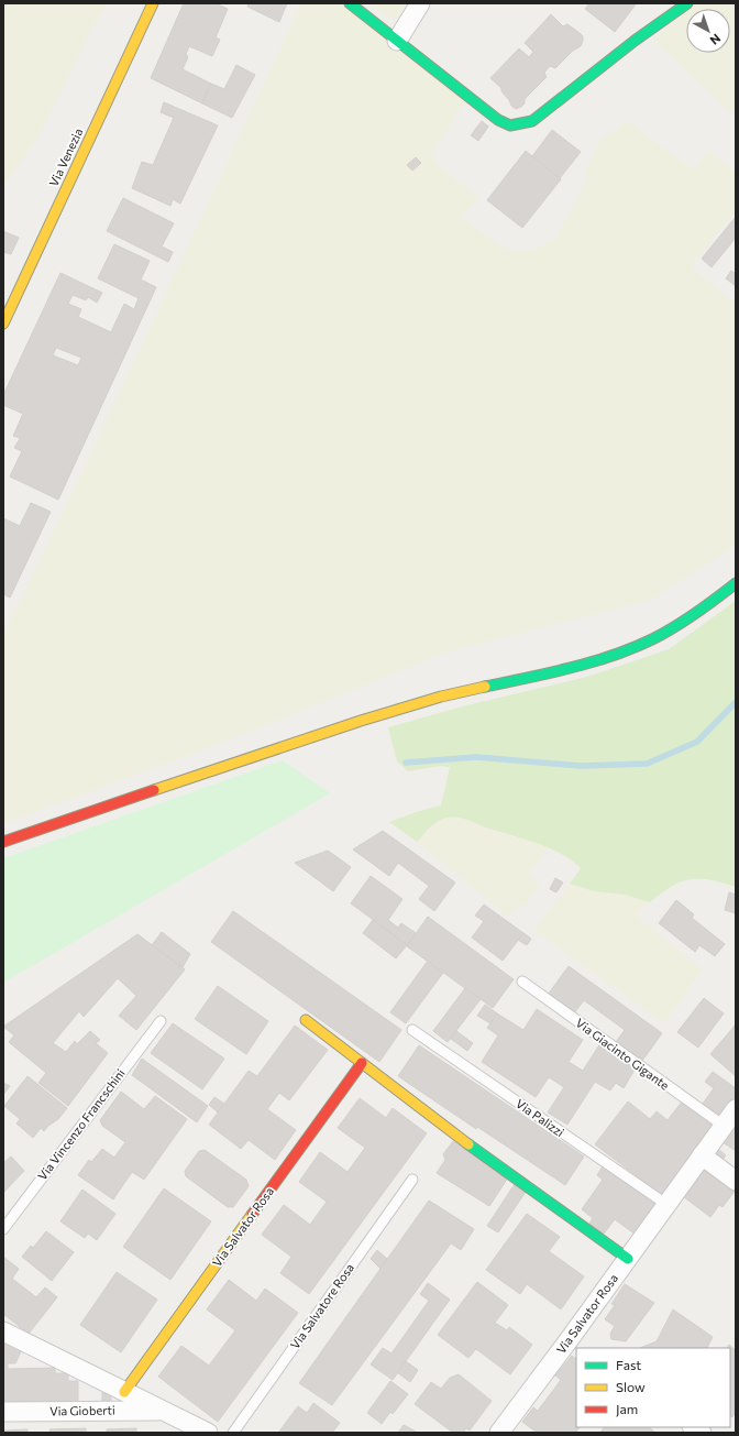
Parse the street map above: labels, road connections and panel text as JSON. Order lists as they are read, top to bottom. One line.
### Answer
{"streets":{"street":["Via Venezia","Via Salvator Rosa","Via Gioberti"],"lane":["Via Giacinto Gigante","Via Palizzi","Via Vincenzo Francschini","Via Salvatore Rosa"]},"crossings":[["Via Giacinto Gigante","Via Salvator Rosa"],["Via Palizzi","Via Salvator Rosa"]],"legend":["Fast","Slow","Jam"],"north":"bottom right"}
